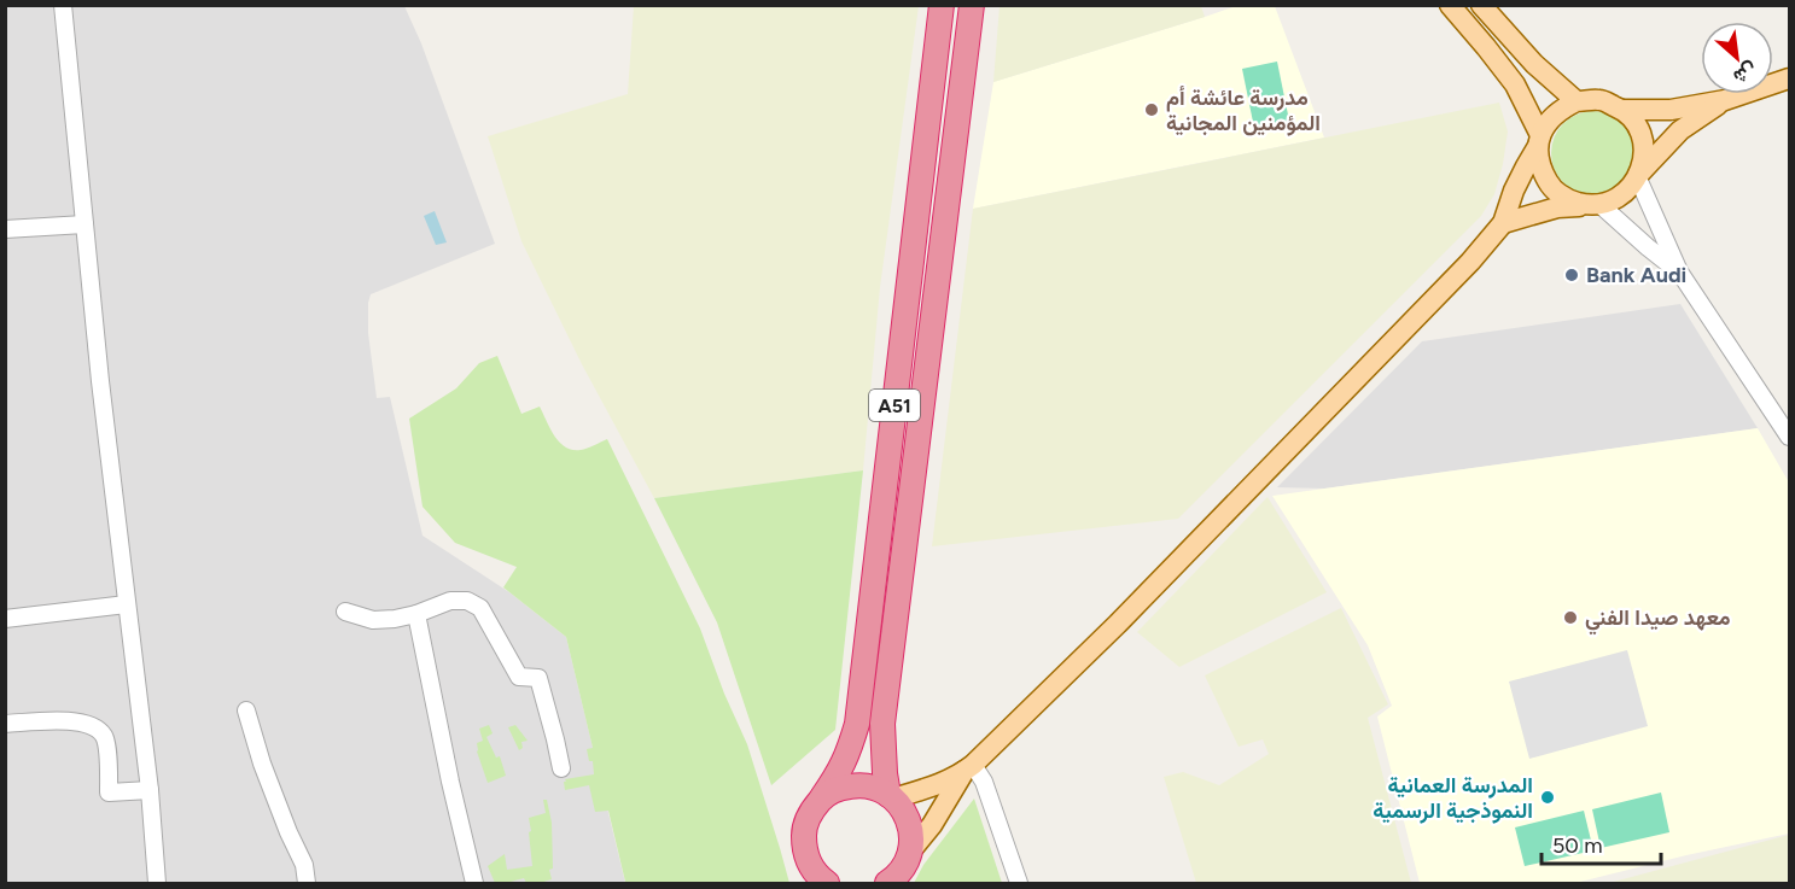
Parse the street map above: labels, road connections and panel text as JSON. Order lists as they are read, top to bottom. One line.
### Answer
{"streets":{"highway":["A51"]},"places":["مدرسة عائشة أم المؤمنين المجانية","Bank Audi","معهد صيدا الفني","المدرسة العمانية النموذجية الرسمية"],"scale_bar":"50 m","north":"bottom right"}
